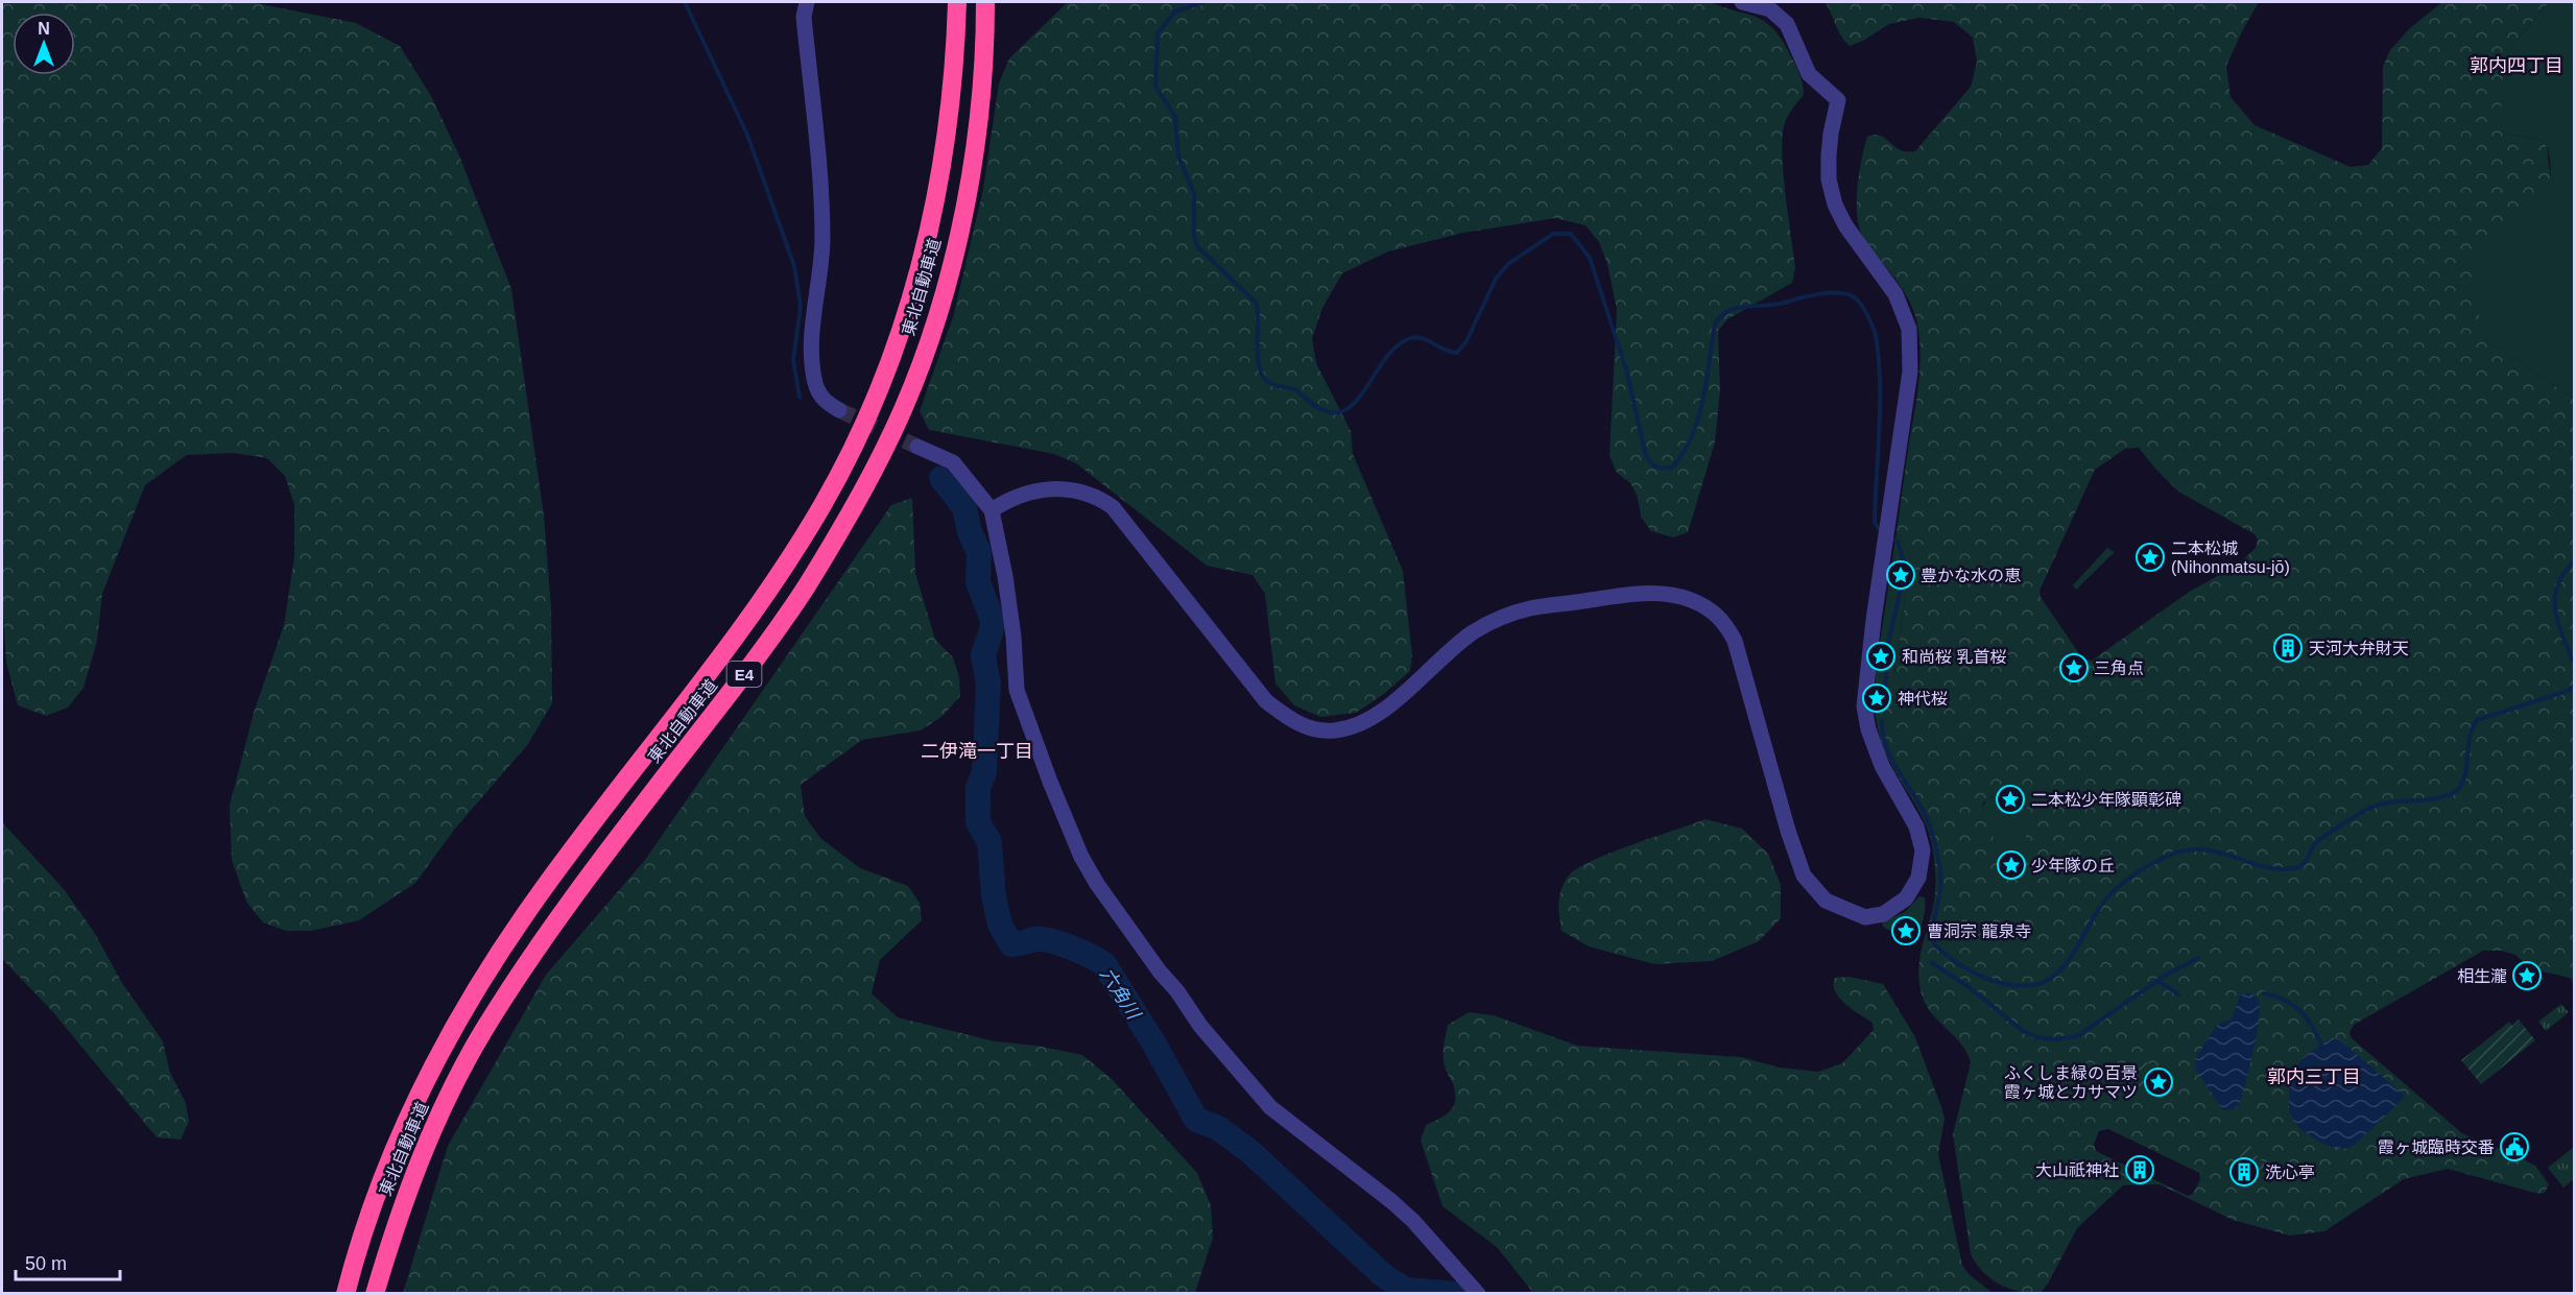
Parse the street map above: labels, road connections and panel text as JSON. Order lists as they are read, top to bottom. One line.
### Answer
{"streets":{"highway":["東北自動車道","E4"]},"districts":["郭内四丁目","二伊滝一丁目","郭内三丁目"],"water":["六角川"],"places":{"place":["二本松城 (Nihonmatsu-jō)","豊かな水の恵","和尚桜 乳首桜","三角点","神代桜","二本松少年隊顕彰碑","少年隊の丘","曹洞宗 龍泉寺","相生瀧","ふくしま緑の百景 霞ヶ城とカサマツ"],"building":["天河大弁財天","大山祇神社","洗心亭"],"public building":["霞ヶ城臨時交番"]},"scale_bar":"50 m","north":"top"}
